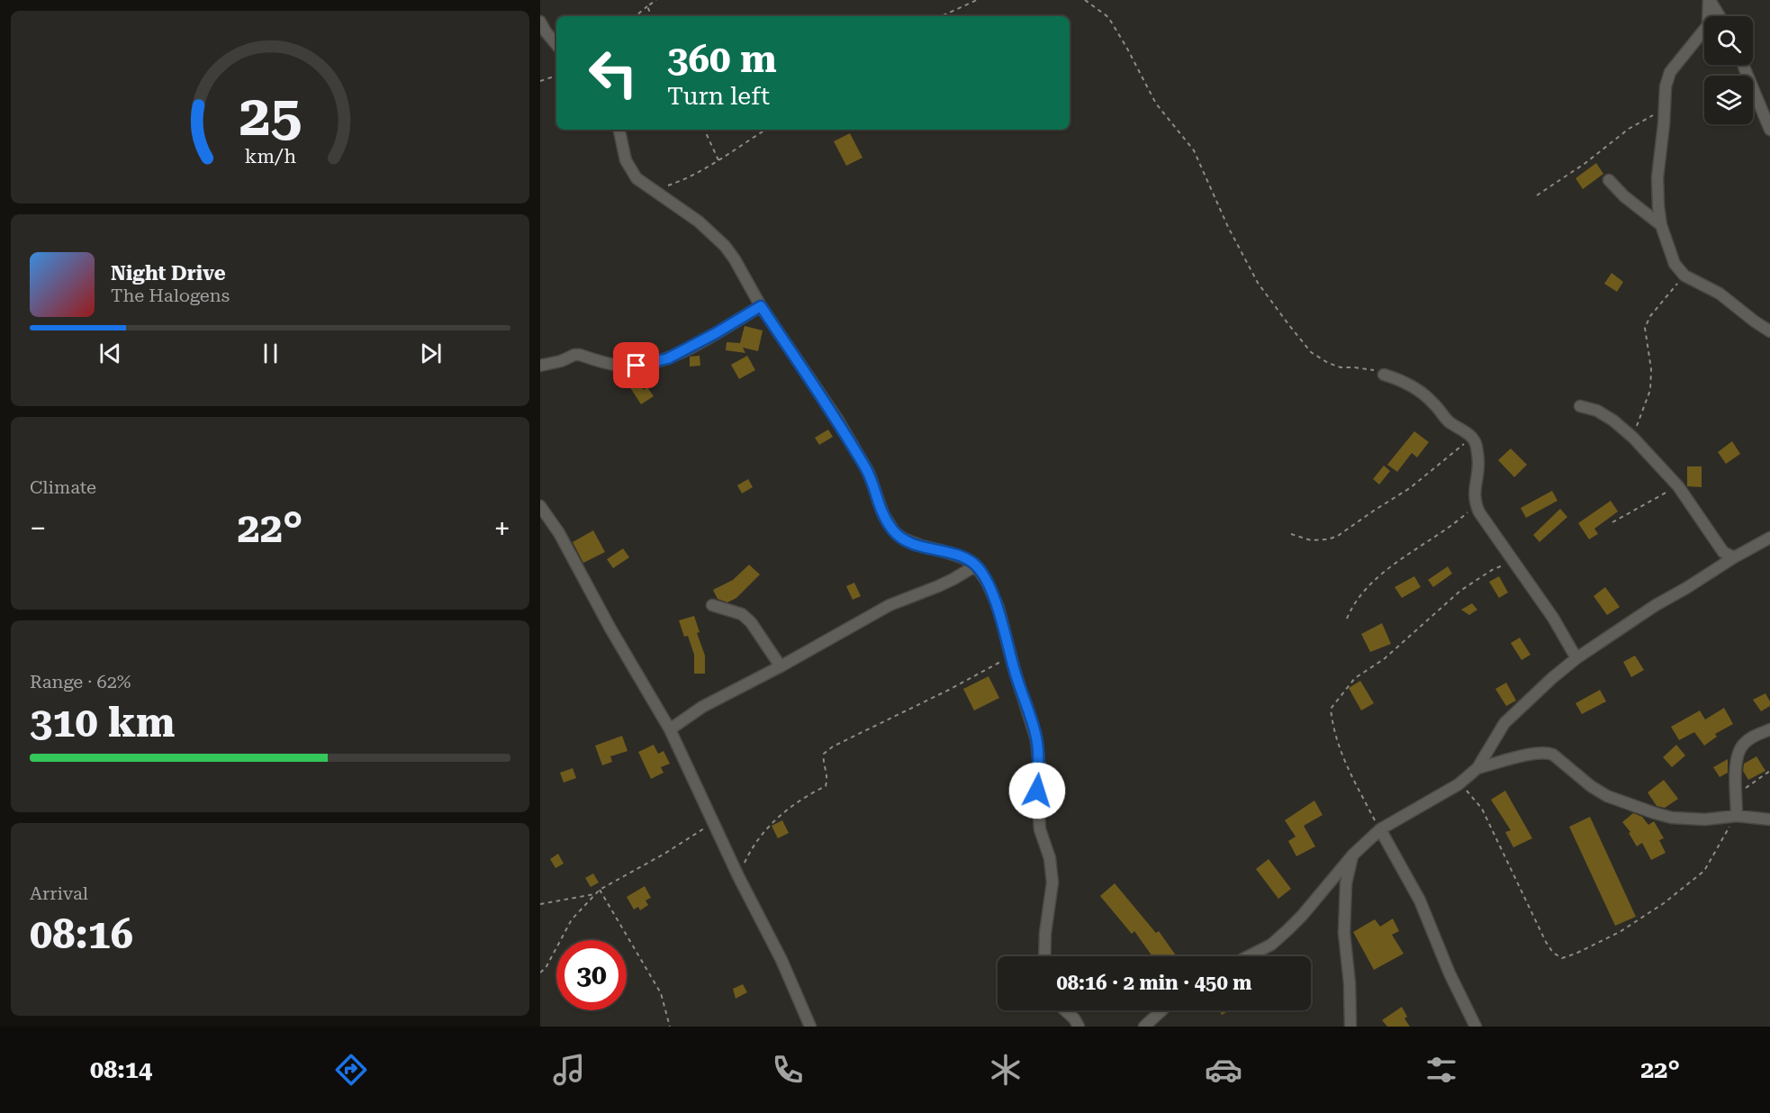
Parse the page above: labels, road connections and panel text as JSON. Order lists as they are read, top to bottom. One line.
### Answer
{"page":{"turn":["360 m","Turn left"],"song":["Night Drive","The Halogens"],"tile":["Climate",["Range · 62%","310 km"],["Arrival","08:16"]],"heat":["−","22°","+"],"limit":"30","trip":"08:16 · 2 min · 450 m","tabs":["08:14","22°"],"gauge":["25","km/h"]}}
